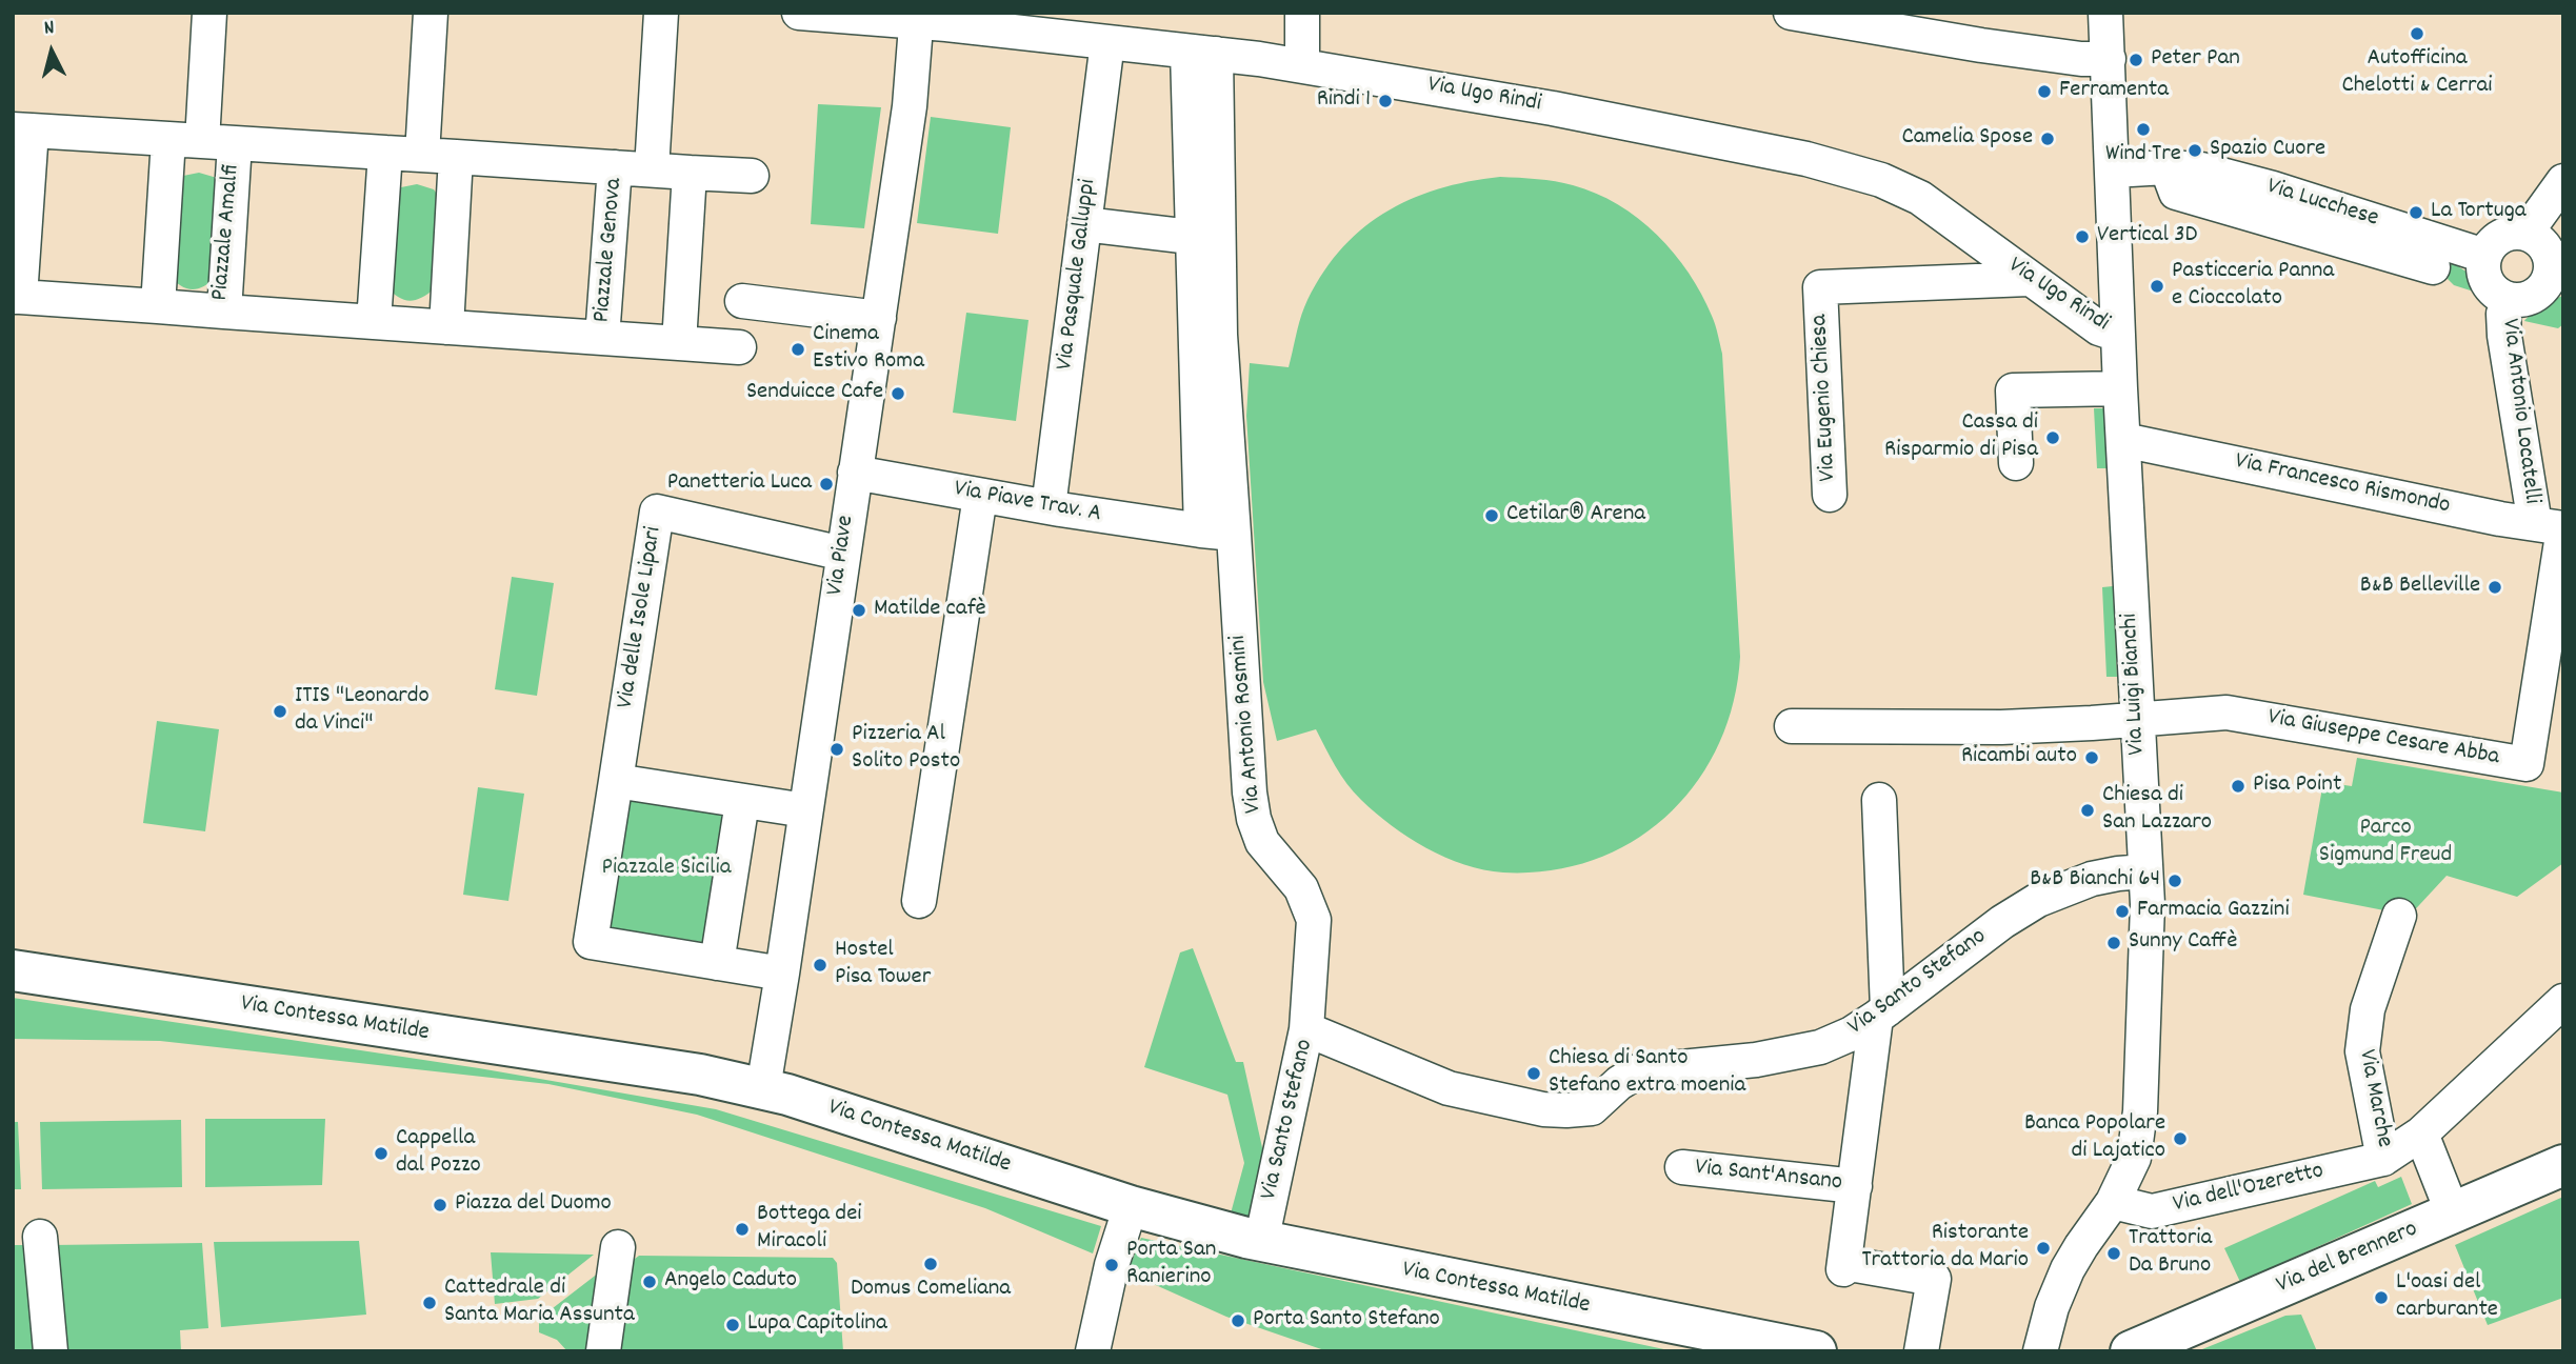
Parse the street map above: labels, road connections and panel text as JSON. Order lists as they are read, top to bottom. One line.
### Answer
{"streets":{"main road":["Via Contessa Matilde","Via del Brennero"],"street":["Via Ugo Rindi","Via Lucchese","Piazzale Amalfi","Piazzale Genova","Via Pasquale Galluppi","Via Eugenio Chiesa","Via Antonio Locatelli","Via Francesco Rismondo","Via Piave Trav. A","Via Piave","Via delle Isole Lipari","Via Luigi Bianchi","Via Antonio Rosmini","Via Giuseppe Cesare Abba","Via Santo Stefano","Via Marche","Via Sant'Ansano","Via dell'Ozeretto"]},"crossings":[["Via Ugo Rindi","Via Pasquale Galluppi"],["Via Ugo Rindi","Via Eugenio Chiesa"],["Via Ugo Rindi","Via Piave"],["Via Ugo Rindi","Via Luigi Bianchi"],["Via Ugo Rindi","Via Antonio Rosmini"],["Via Lucchese","Via Antonio Locatelli"],["Via Lucchese","Via Luigi Bianchi"],["Via Pasquale Galluppi","Via Piave Trav. A"],["Via Antonio Locatelli","Via Francesco Rismondo"],["Via Antonio Locatelli","Via Giuseppe Cesare Abba"],["Via Francesco Rismondo","Via Luigi Bianchi"],["Via Francesco Rismondo","Via Giuseppe Cesare Abba"],["Via Piave Trav. A","Via Piave"],["Via Piave","Via delle Isole Lipari"],["Via Piave","Via Contessa Matilde"],["Via Luigi Bianchi","Via Giuseppe Cesare Abba"],["Via Luigi Bianchi","Via Santo Stefano"],["Via Luigi Bianchi","Via dell'Ozeretto"],["Via Antonio Rosmini","Via Santo Stefano"],["Via Santo Stefano","Via Contessa Matilde"],["Via Santo Stefano","Via Sant'Ansano"],["Via Marche","Via dell'Ozeretto"],["Via Marche","Via del Brennero"]],"parks":["Parco Sigmund Freud","Piazzale Sicilia"],"places":["Autofficina Chelotti & Cerrai","Peter Pan","Ferramenta","Rindi 1","Wind Tre","Camelia Spose","Spazio Cuore","La Tortuga","Vertical 3D","Pasticceria Panna e Cioccolato","Cinema Estivo Roma","Senduicce Cafe","Cassa di Risparmio di Pisa","Panetteria Luca","Cetilar® Arena","B&B Belleville","Matilde cafè","ITIS \"Leonardo da Vinci\"","Pizzeria Al Solito Posto","Ricambi auto","Pisa Point","Chiesa di San Lazzaro","B&B Bianchi 64","Farmacia Gazzini","Sunny Caffè","Hostel Pisa Tower","Chiesa di Santo Stefano extra moenia","Banca Popolare di Lajatico","Cappella dal Pozzo","Piazza del Duomo","Bottega dei Miracoli","Ristorante Trattoria da Mario","Trattoria Da Bruno","Domus Comeliana","Porta San Ranierino","Angelo Caduto","L'oasi del carburante","Cattedrale di Santa Maria Assunta","Porta Santo Stefano","Lupa Capitolina"],"north":"top"}
